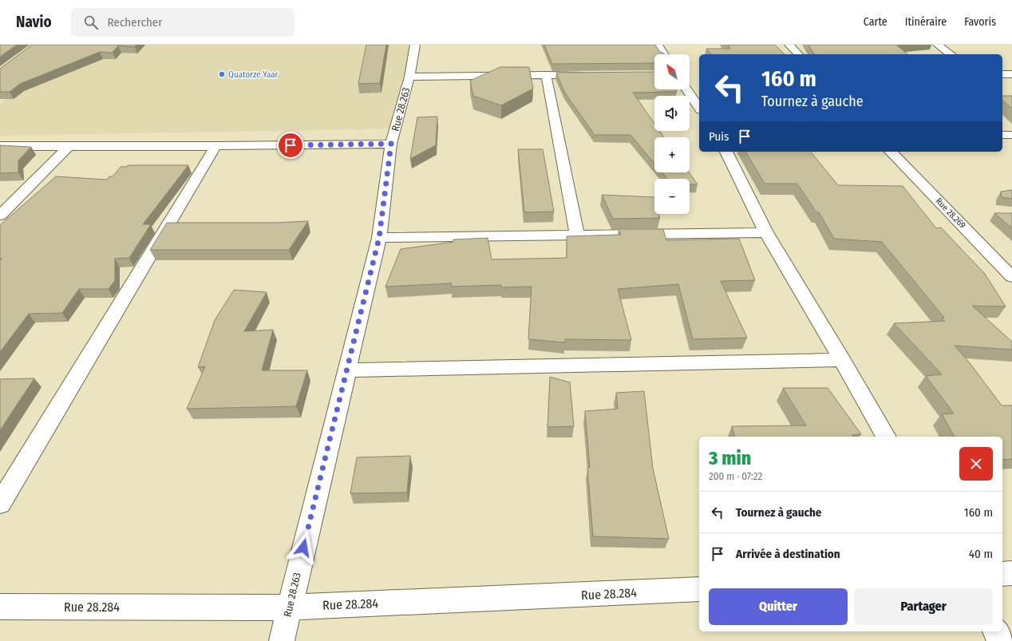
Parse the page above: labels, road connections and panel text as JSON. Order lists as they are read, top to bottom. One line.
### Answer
{"streets":{"street":["Rue 28.263","Rue 28.269","Rue 28.284"]},"crossings":[["Rue 28.263","Rue 28.284"]],"places":["Quatorze Yaar"],"north":"top left","page":{"header":"Navio","search":"Rechercher","nav":["Carte","Itinéraire","Favoris"],"map_buttons":["+","−"],"turn":["160 m","Tournez à gauche"],"then":"Puis","heading":["3 min","200 m · 07:22"],"list":[{"name":"Tournez à gauche","value":"160 m"},{"name":"Arrivée à destination","value":"40 m"}],"buttons":["Quitter","Partager"]}}
